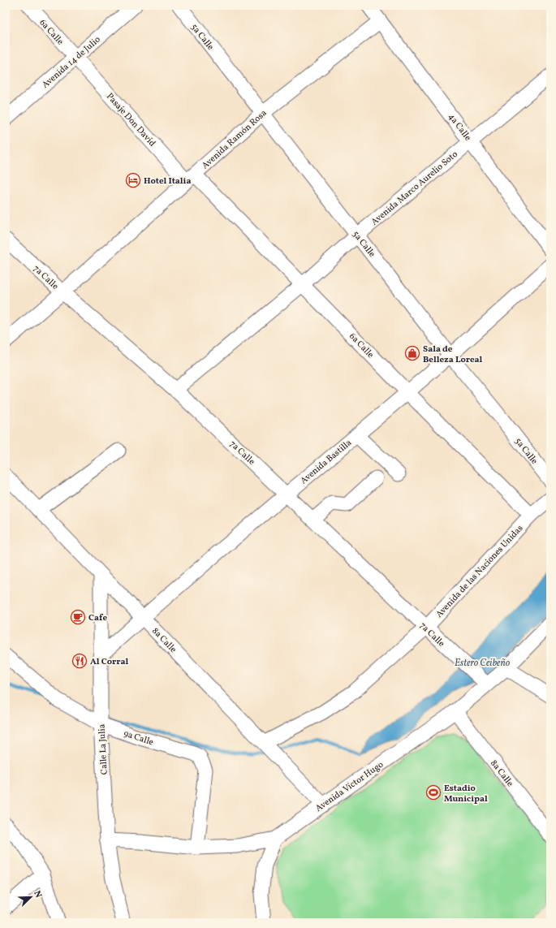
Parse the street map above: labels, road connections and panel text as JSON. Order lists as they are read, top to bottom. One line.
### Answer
{"streets":{"street":["6a Calle","5a Calle","Avenida 14 de Julio","Pasaje Don David","4a Calle","Avenida Ramón Rosa","Avenida Marco Aurelio Soto","7a Calle","Avenida Bastilla","Avenida de las Naciones Unidas","8a Calle","9a Calle","Calle La Julia","Avenida Víctor Hugo"]},"crossings":[["6a Calle","Avenida 14 de Julio"],["6a Calle","Pasaje Don David"],["6a Calle","Avenida Ramón Rosa"],["6a Calle","Avenida Marco Aurelio Soto"],["6a Calle","Avenida Bastilla"],["6a Calle","Avenida de las Naciones Unidas"],["5a Calle","Avenida Ramón Rosa"],["5a Calle","Avenida Marco Aurelio Soto"],["5a Calle","Avenida Bastilla"],["Avenida 14 de Julio","Pasaje Don David"],["Pasaje Don David","Avenida Ramón Rosa"],["4a Calle","Avenida Ramón Rosa"],["4a Calle","Avenida Marco Aurelio Soto"],["Avenida Ramón Rosa","7a Calle"],["Avenida Marco Aurelio Soto","7a Calle"],["7a Calle","Avenida Bastilla"],["7a Calle","Avenida de las Naciones Unidas"],["7a Calle","Avenida Víctor Hugo"],["Avenida Bastilla","8a Calle"],["Avenida Bastilla","Calle La Julia"],["Avenida de las Naciones Unidas","8a Calle"],["8a Calle","Calle La Julia"],["8a Calle","Avenida Víctor Hugo"],["9a Calle","Calle La Julia"],["9a Calle","Avenida Víctor Hugo"],["Calle La Julia","Avenida Víctor Hugo"]],"water":["Estero Ceibeño"],"places":{"hotel":["Hotel Italia"],"shop":["Sala de Belleza Loreal"],"cafe":["Cafe"],"restaurant":["Al Corral"],"sports":["Estadio Municipal"]},"north":"top right"}
